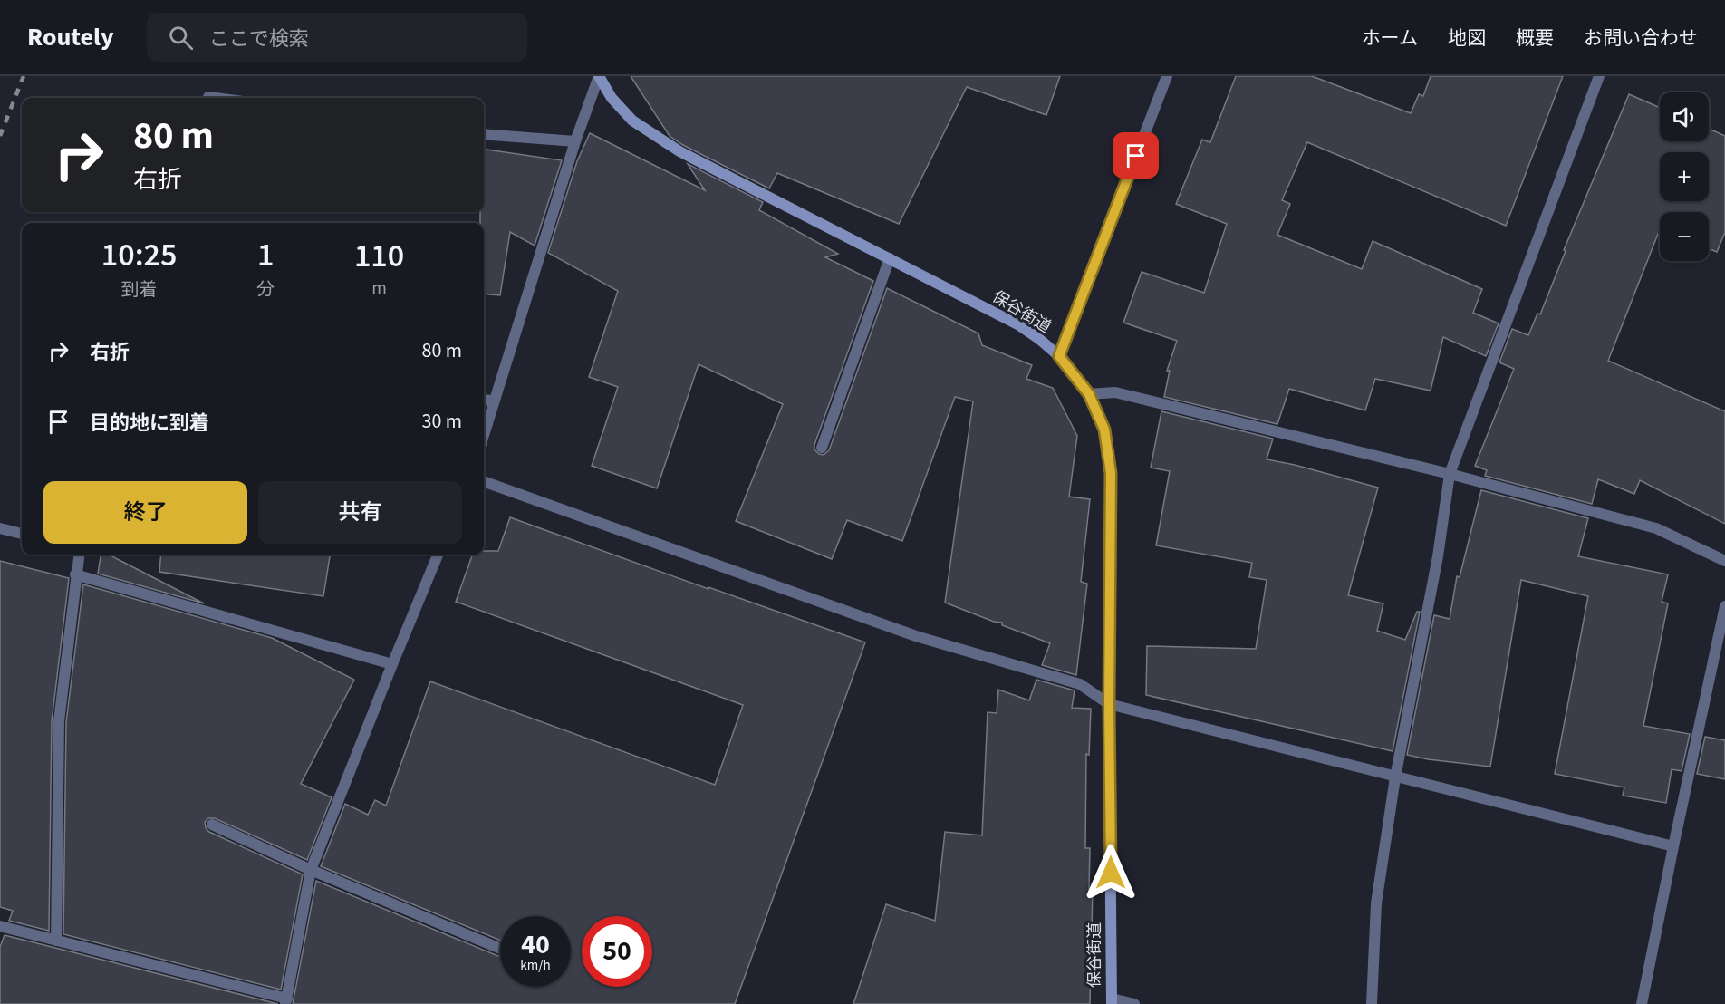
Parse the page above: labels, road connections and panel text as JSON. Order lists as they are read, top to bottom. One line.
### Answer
{"streets":{"main road":["保谷街道"]},"page":{"header":"Routely","search":"ここで検索","nav":["ホーム","地図","概要","お問い合わせ"],"map_buttons":["+","−"],"turn":["80 m","右折"],"eta":["10:25","到着","1","分","110","m"],"list":[{"name":"右折","value":"80 m"},{"name":"目的地に到着","value":"30 m"}],"buttons":["終了","共有"],"speed":"40 km/h","limit":"50"}}
